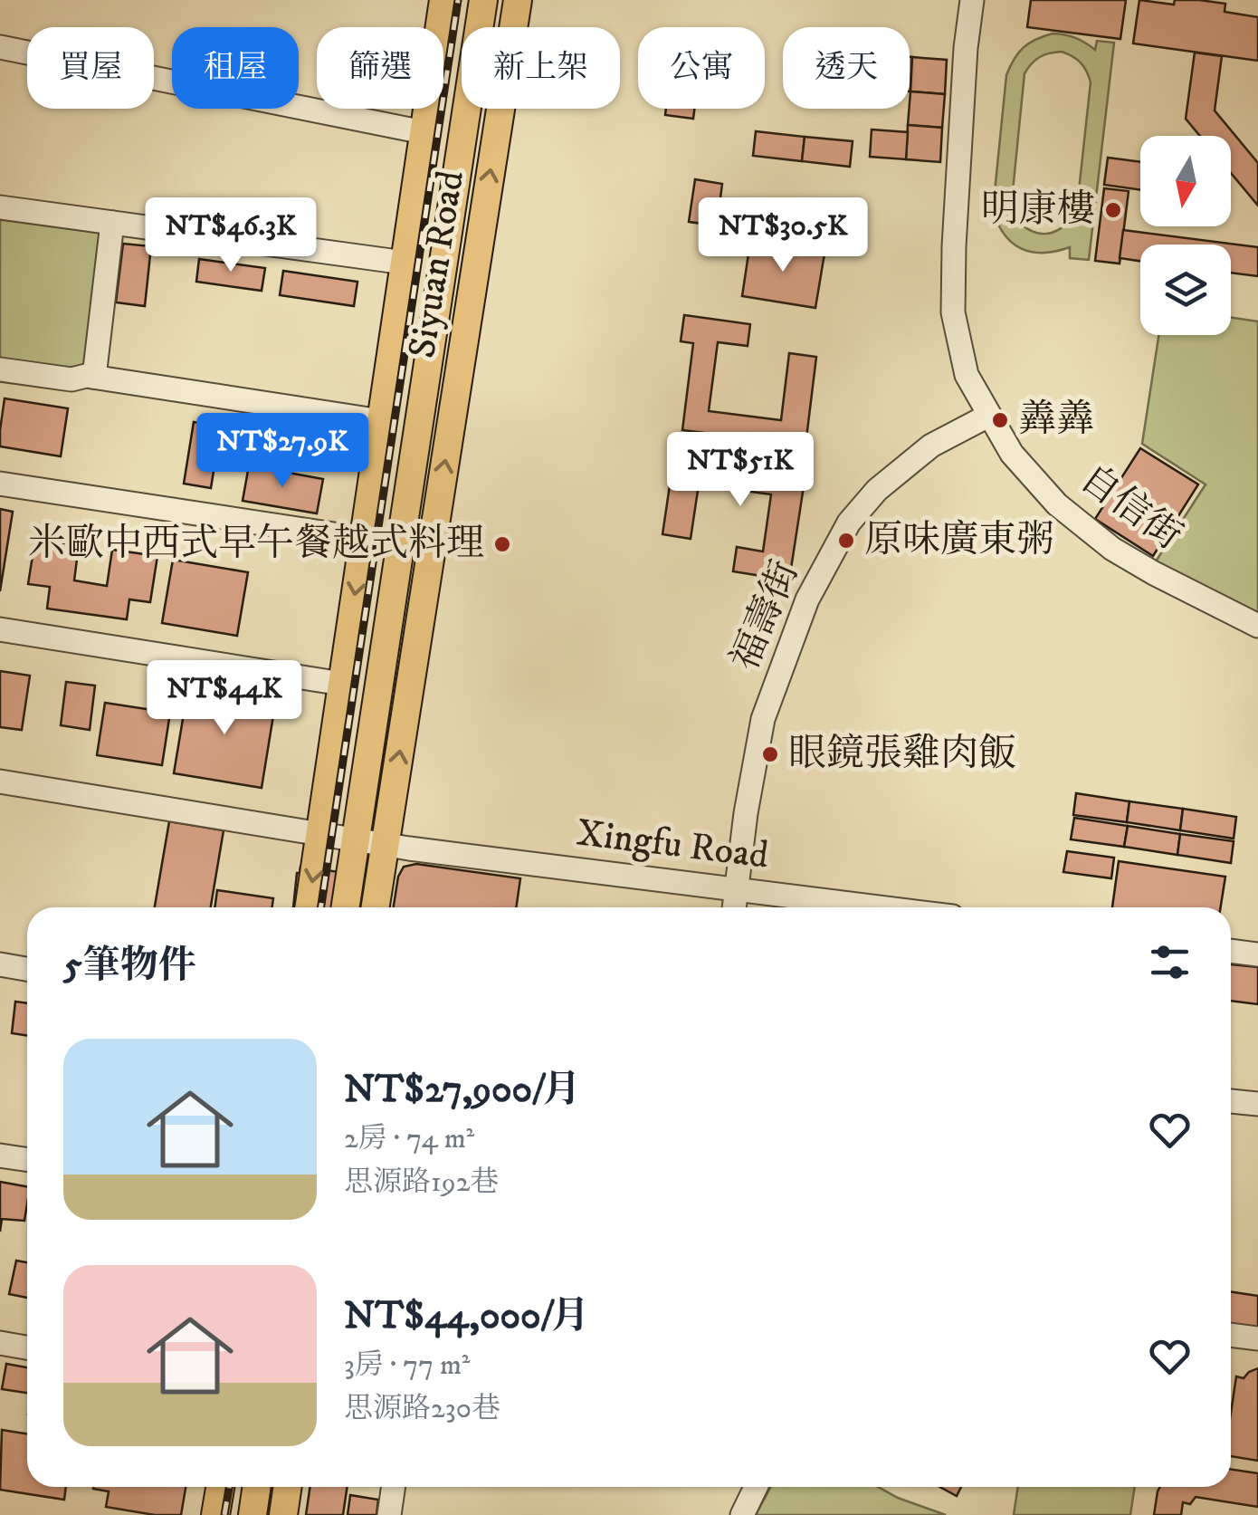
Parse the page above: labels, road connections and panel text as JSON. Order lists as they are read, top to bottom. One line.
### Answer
{"streets":{"main road":["Siyuan Road"],"street":["自信街","福壽街","Xingfu Road"]},"crossings":[["Siyuan Road","Xingfu Road"],["自信街","福壽街"],["福壽街","Xingfu Road"]],"places":["明康樓","羴羴","原味廣東粥","米歐中西式早午餐越式料理","眼鏡張雞肉飯"],"north":"bottom","page":{"chip":["買屋","租屋","篩選","新上架","公寓","透天"],"price":["NT$46.3K","NT$30.5K","NT$27.9K","NT$51K","NT$44K"],"heading":"5筆物件","list":[{"name":"NT$27,900/月","note":"2房 · 74 m² · 思源路192巷"},{"name":"NT$44,000/月","note":"3房 · 77 m² · 思源路230巷"}]}}
